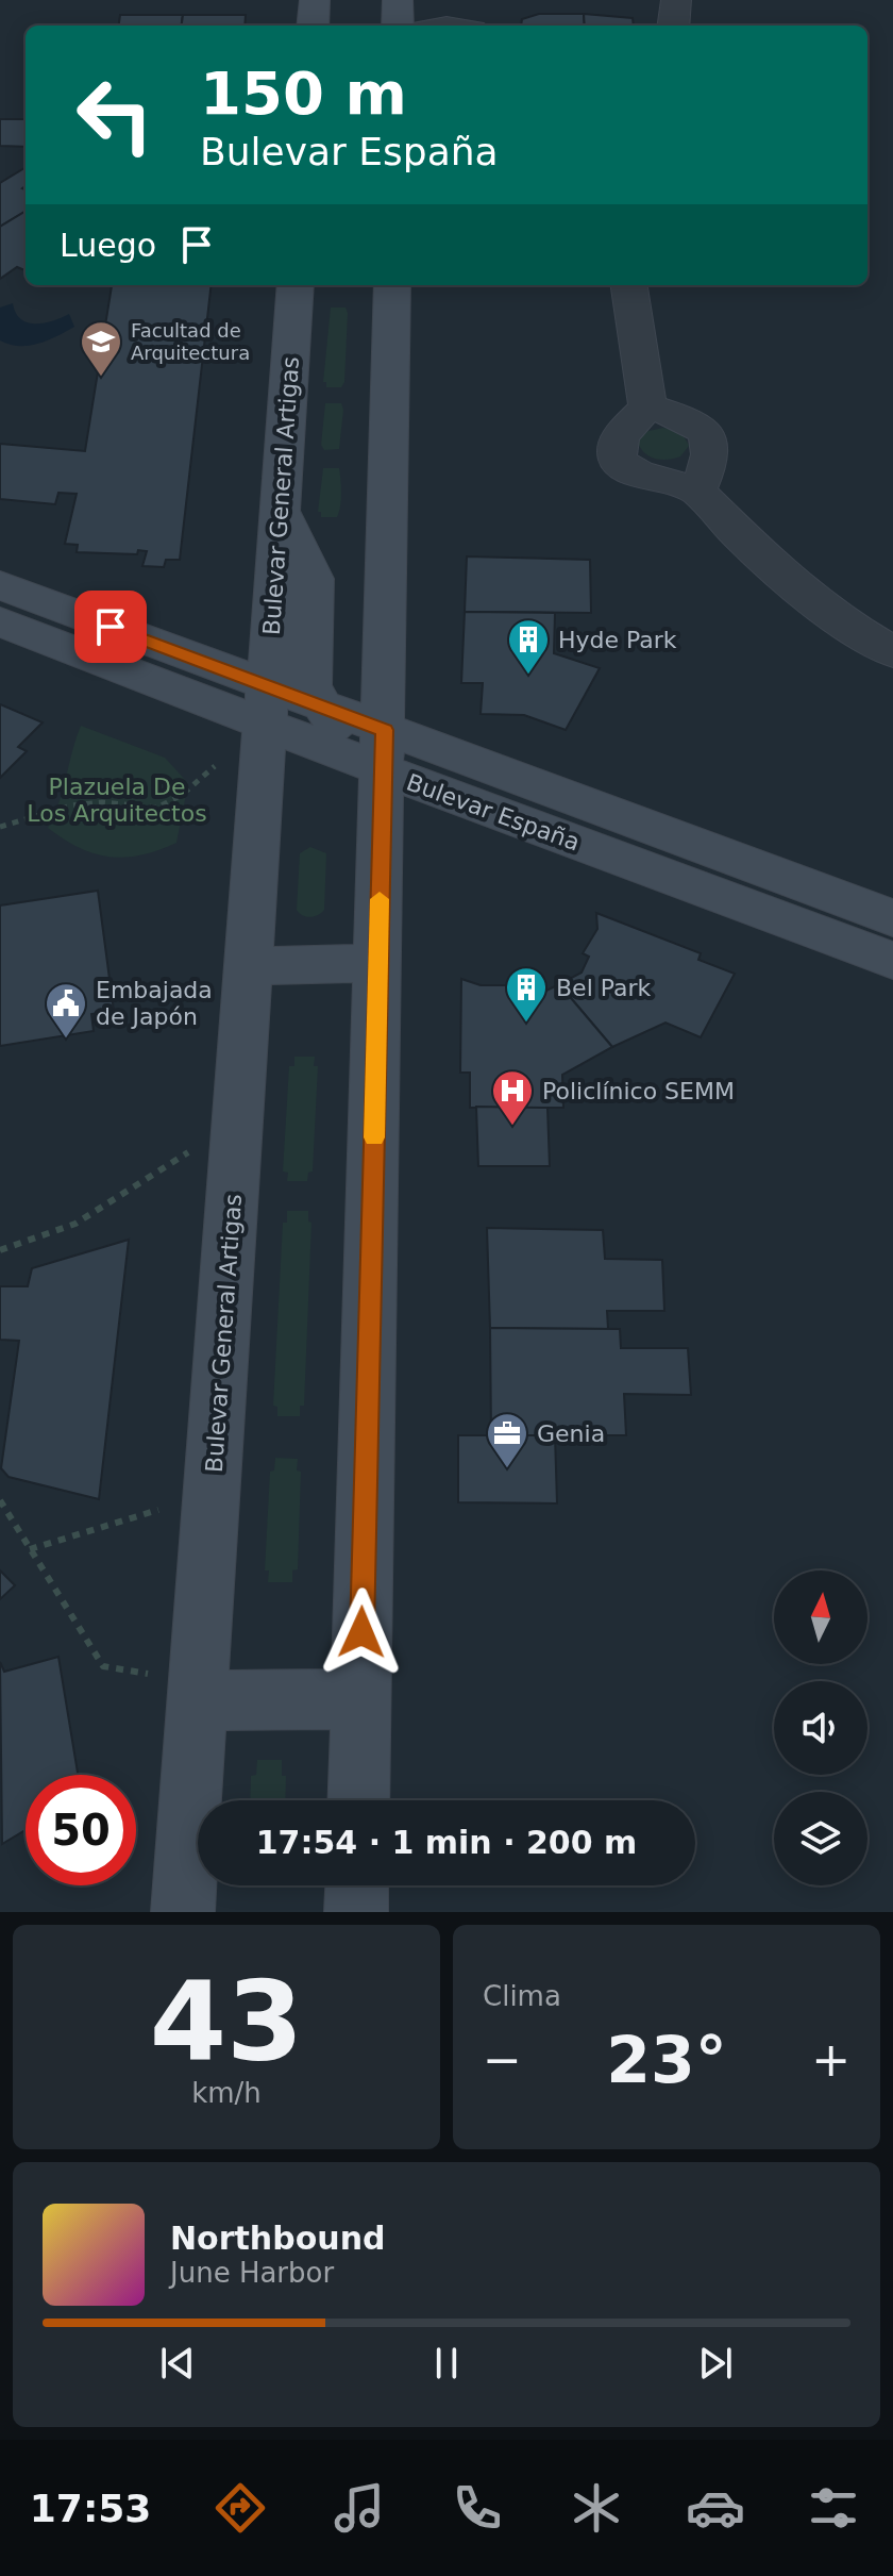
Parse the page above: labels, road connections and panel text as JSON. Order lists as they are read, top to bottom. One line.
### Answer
{"streets":{"main road":["Bulevar General Artigas","Bulevar España"]},"crossings":[["Bulevar General Artigas","Bulevar España"]],"parks":["Plazuela De Los Arquitectos"],"places":{"school or university":["Facultad de Arquitectura"],"building":["Hyde Park","Bel Park"],"public building":["Embajada de Japón"],"hospital":["Policlínico SEMM"],"office":["Genia"]},"north":"top","page":{"turn":["150 m","Bulevar España"],"then":"Luego","limit":"50","trip":"17:54 · 1 min · 200 m","tile":[["43","km/h"],"Clima"],"heat":["−","23°","+"],"song":["Northbound","June Harbor"],"tabs":"17:53"}}
